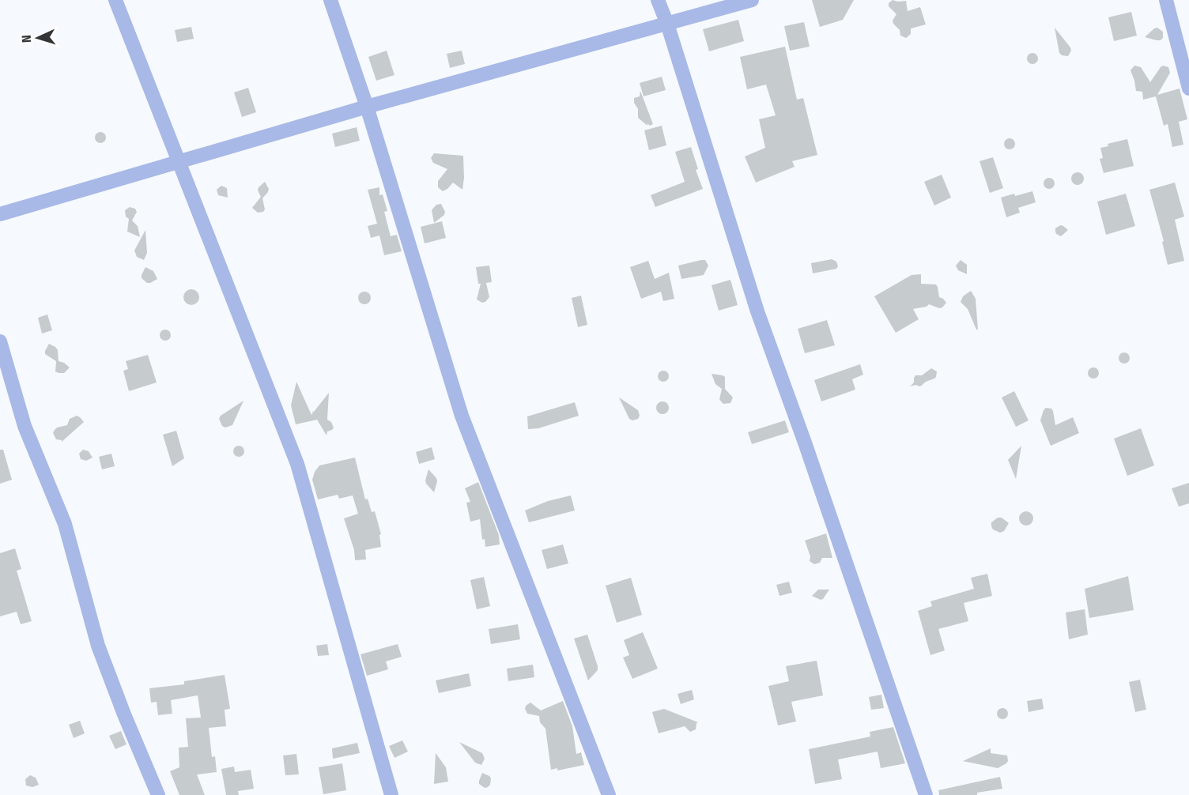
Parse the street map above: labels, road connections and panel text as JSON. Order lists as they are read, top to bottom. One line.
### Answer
{"north":"left"}
